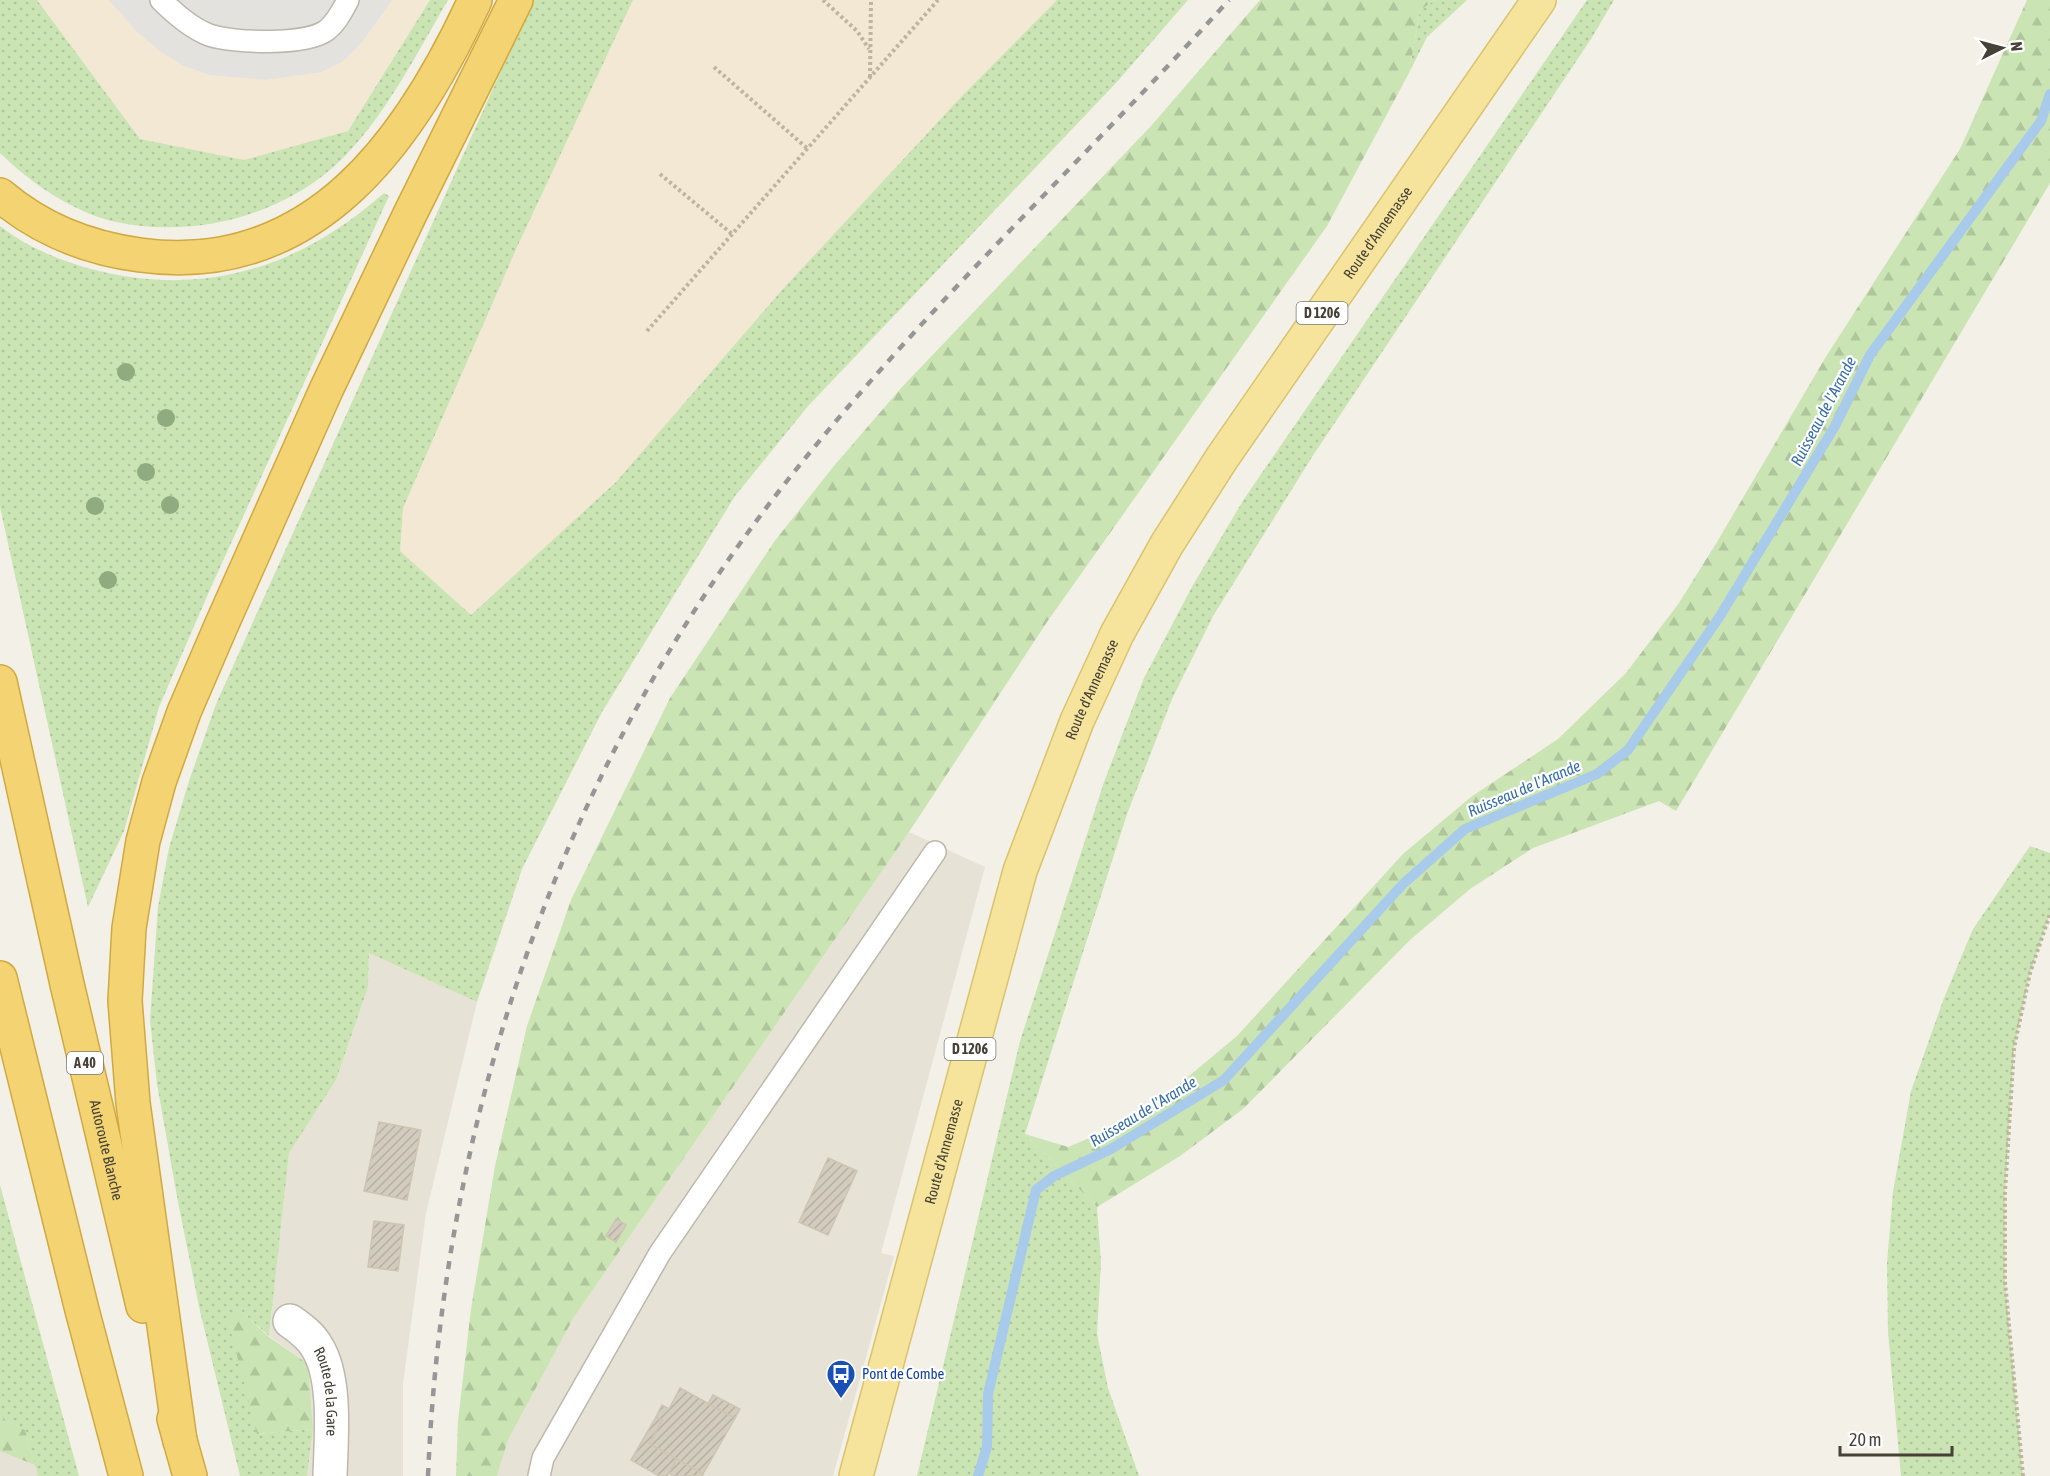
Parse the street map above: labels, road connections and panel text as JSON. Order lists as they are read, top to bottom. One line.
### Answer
{"streets":{"highway":["A 40","Autoroute Blanche"],"main road":["Route d'Annemasse","D 1206"],"street":["Route de la Gare"]},"water":["Ruisseau de l'Arande"],"places":{"bus stop":["Pont de Combe"]},"scale_bar":"20 m","north":"right"}
